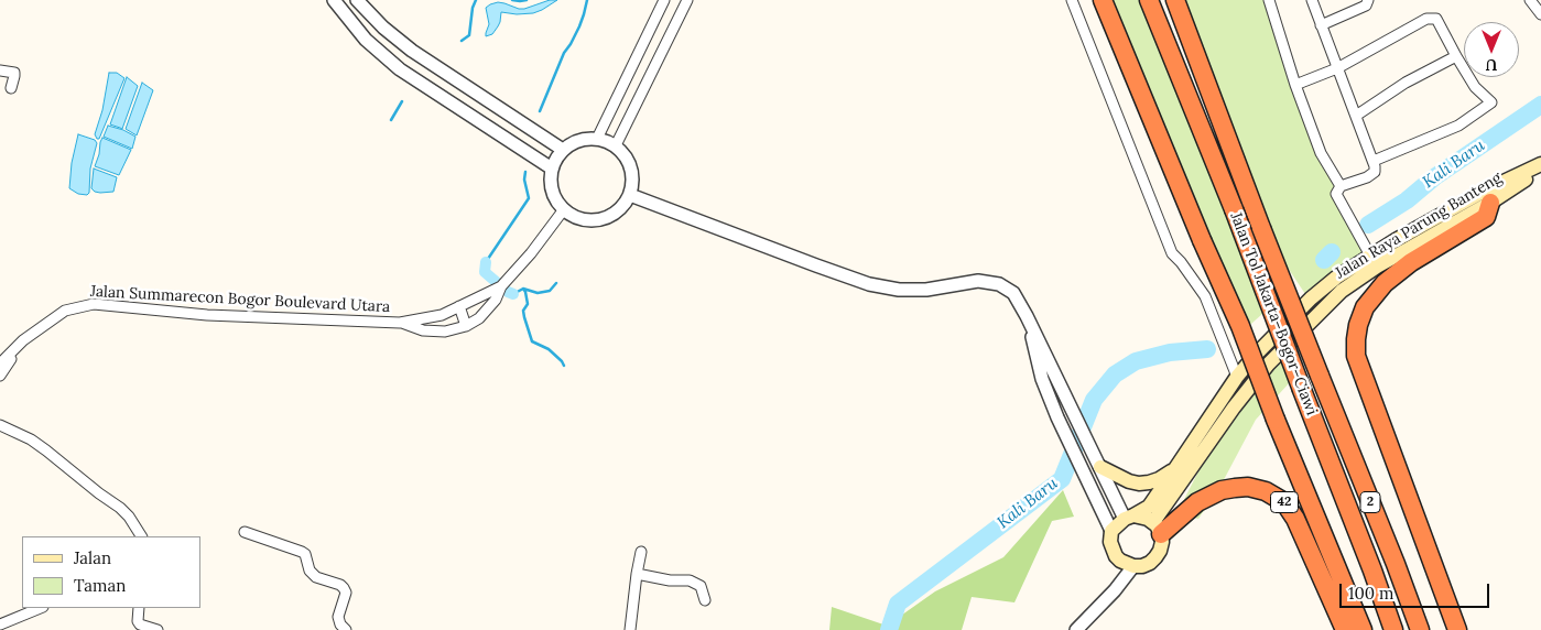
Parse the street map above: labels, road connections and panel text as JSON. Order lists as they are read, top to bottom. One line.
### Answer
{"streets":{"highway":["Jalan Tol Jakarta–Bogor–Ciawi","42","2"],"main road":["Jalan Raya Parung Banteng"],"street":["Jalan Summarecon Bogor Boulevard Utara"]},"crossings":[["Jalan Raya Parung Banteng","42"]],"water":["Kali Baru"],"legend":["Jalan","Taman"],"scale_bar":"100 m","north":"bottom"}
